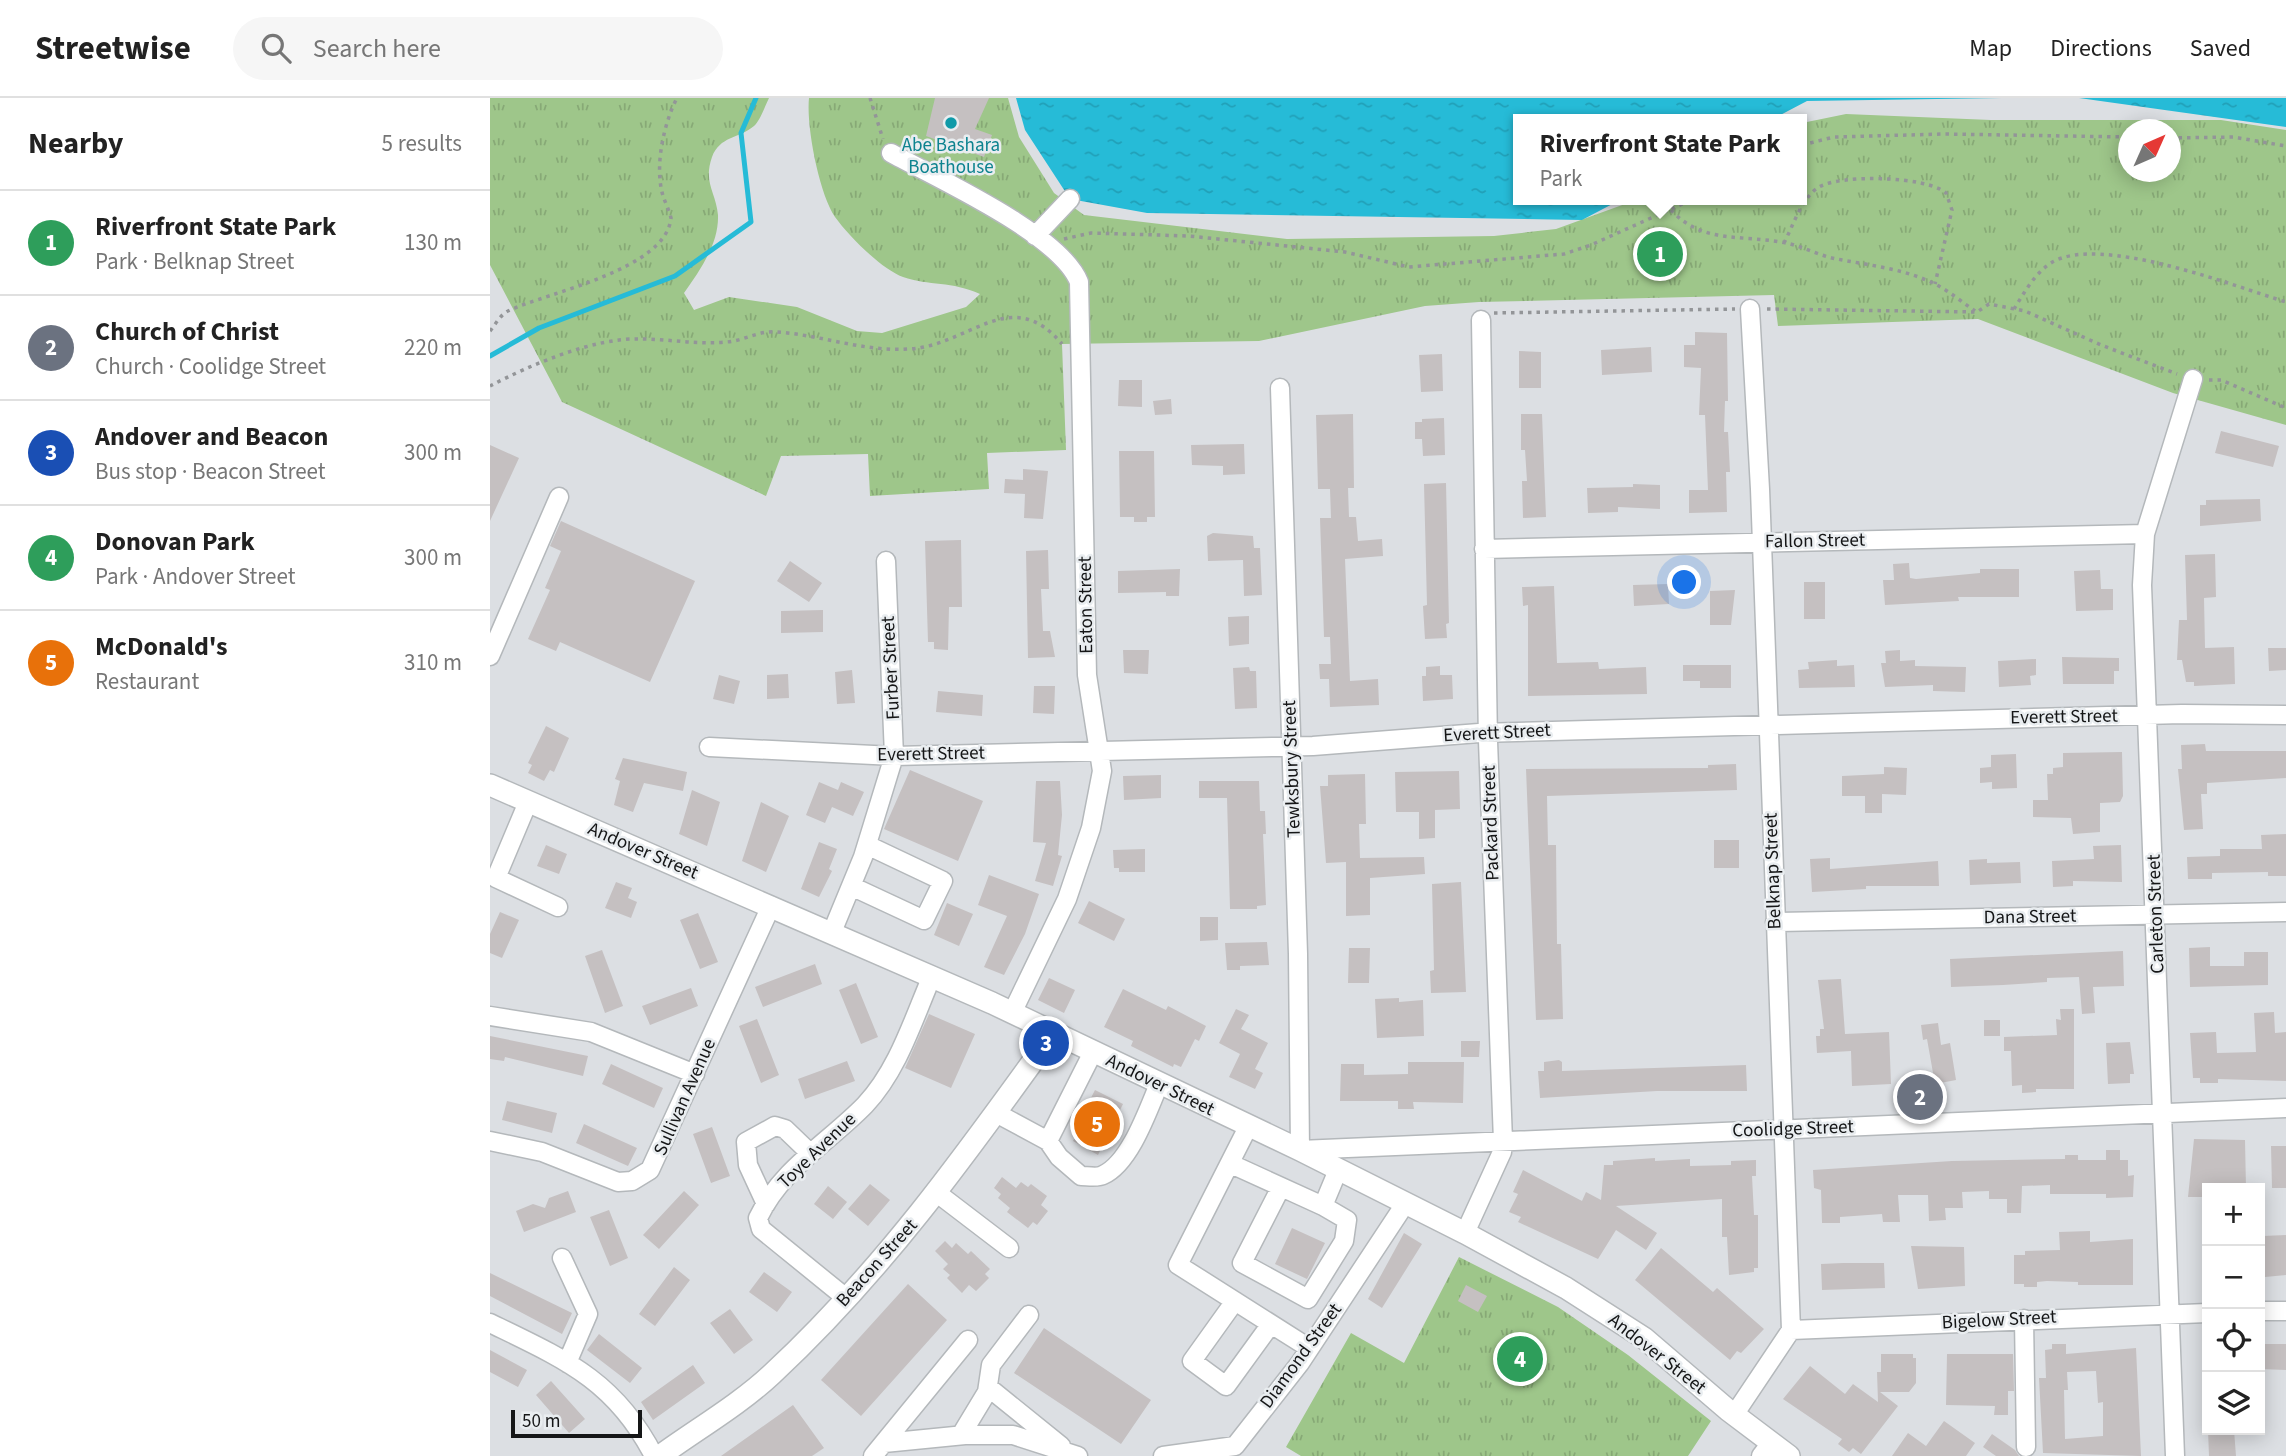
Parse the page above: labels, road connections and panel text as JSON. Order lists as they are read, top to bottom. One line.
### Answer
{"streets":{"main road":["Andover Street","Beacon Street"],"street":["Fallon Street","Eaton Street","Furber Street","Everett Street","Tewksbury Street","Packard Street","Belknap Street","Carleton Street","Dana Street","Sullivan Avenue","Coolidge Street","Toye Avenue","Bigelow Street","Diamond Street"]},"crossings":[["Fallon Street","Packard Street"],["Fallon Street","Belknap Street"],["Fallon Street","Carleton Street"],["Eaton Street","Everett Street"],["Eaton Street","Andover Street"],["Furber Street","Everett Street"],["Furber Street","Andover Street"],["Everett Street","Tewksbury Street"],["Everett Street","Packard Street"],["Everett Street","Belknap Street"],["Everett Street","Carleton Street"],["Tewksbury Street","Andover Street"],["Tewksbury Street","Coolidge Street"],["Packard Street","Andover Street"],["Packard Street","Coolidge Street"],["Andover Street","Sullivan Avenue"],["Andover Street","Coolidge Street"],["Andover Street","Toye Avenue"],["Andover Street","Beacon Street"],["Andover Street","Diamond Street"],["Belknap Street","Dana Street"],["Belknap Street","Coolidge Street"],["Belknap Street","Bigelow Street"],["Carleton Street","Dana Street"],["Carleton Street","Coolidge Street"],["Carleton Street","Bigelow Street"],["Toye Avenue","Beacon Street"]],"places":["Abe Bashara Boathouse"],"scale_bar":"50 m","north":"top right","page":{"header":"Streetwise","search":"Search here","nav":["Map","Directions","Saved"],"heading":["Nearby","5 results"],"popup":["Riverfront State Park","Park"],"list":[{"mark":"1","name":"Riverfront State Park","note":"Park · Belknap Street","value":"130 m"},{"mark":"2","name":"Church of Christ","note":"Church · Coolidge Street","value":"220 m"},{"mark":"3","name":"Andover and Beacon","note":"Bus stop · Beacon Street","value":"300 m"},{"mark":"4","name":"Donovan Park","note":"Park · Andover Street","value":"300 m"},{"mark":"5","name":"McDonald's","note":"Restaurant","value":"310 m"}],"pins":["1","3","2","5","4"],"map_buttons":["+","−"],"scale":"50 m"}}
